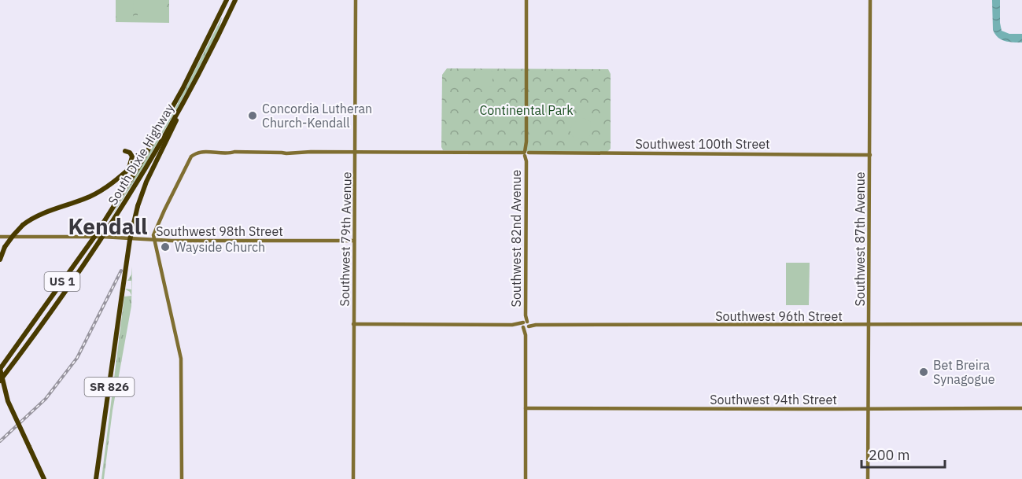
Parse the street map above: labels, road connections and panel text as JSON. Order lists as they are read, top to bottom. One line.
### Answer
{"streets":{"highway":["South Dixie Highway","US 1","SR 826"],"street":["Southwest 100th Street","Southwest 98th Street","Southwest 82nd Avenue","Southwest 79th Avenue","Southwest 87th Avenue","Southwest 96th Street","Southwest 94th Street"]},"crossings":[["Southwest 100th Street","Southwest 98th Street"],["Southwest 100th Street","Southwest 82nd Avenue"],["Southwest 100th Street","Southwest 79th Avenue"],["Southwest 100th Street","Southwest 87th Avenue"],["South Dixie Highway","Southwest 98th Street"],["South Dixie Highway","SR 826"],["Southwest 98th Street","Southwest 79th Avenue"],["Southwest 82nd Avenue","Southwest 96th Street"],["Southwest 82nd Avenue","Southwest 94th Street"],["Southwest 79th Avenue","Southwest 96th Street"],["Southwest 87th Avenue","Southwest 96th Street"],["Southwest 87th Avenue","Southwest 94th Street"]],"districts":["Kendall"],"parks":["Continental Park"],"places":["Concordia Lutheran Church-Kendall","Wayside Church","Bet Breira Synagogue"],"scale_bar":"200 m"}
